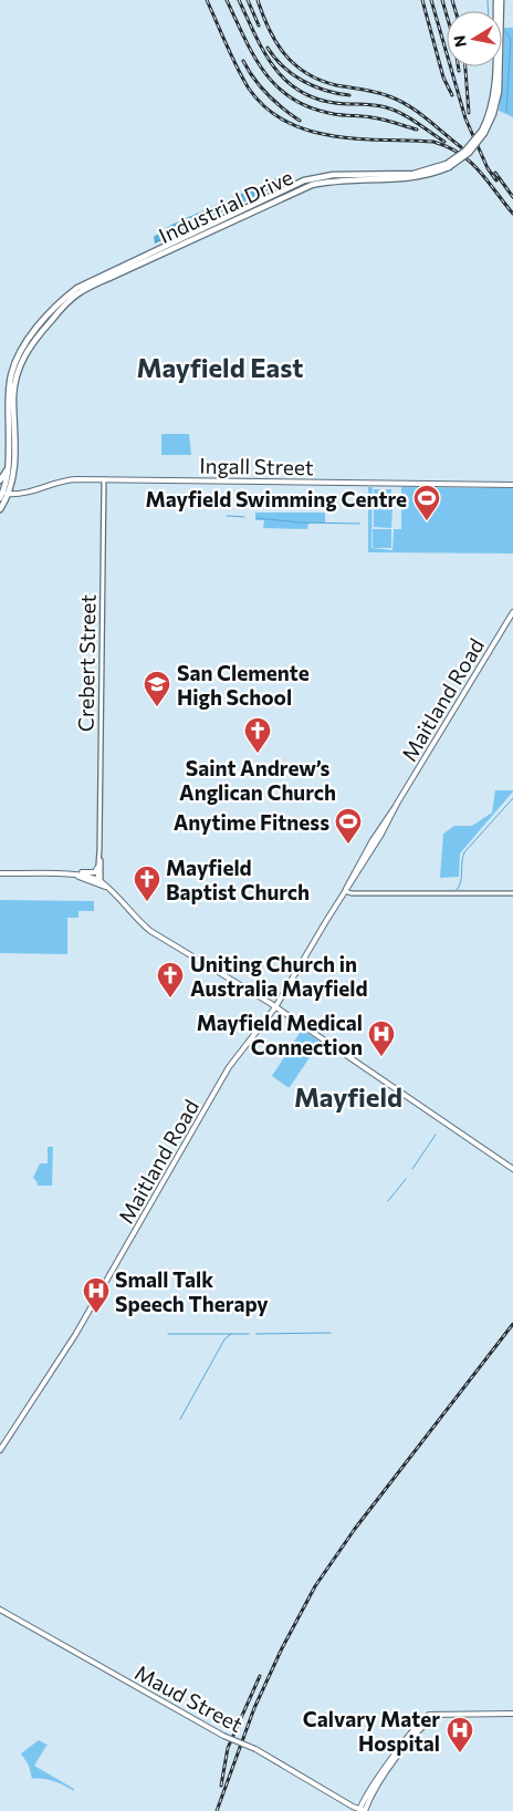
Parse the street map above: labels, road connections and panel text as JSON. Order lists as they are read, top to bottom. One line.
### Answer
{"streets":{"highway":["Industrial Drive"],"main road":["Ingall Street","Maitland Road","Maud Street"],"street":["Crebert Street"]},"crossings":[["Industrial Drive","Ingall Street"],["Ingall Street","Crebert Street"]],"districts":["Mayfield East","Mayfield"],"places":{"sports":["Mayfield Swimming Centre","Anytime Fitness"],"school or university":["San Clemente High School"],"church":["Saint Andrew’s Anglican Church","Mayfield Baptist Church","Uniting Church in Australia Mayfield"],"hospital":["Mayfield Medical Connection","Small Talk Speech Therapy","Calvary Mater Hospital"]},"north":"left"}
